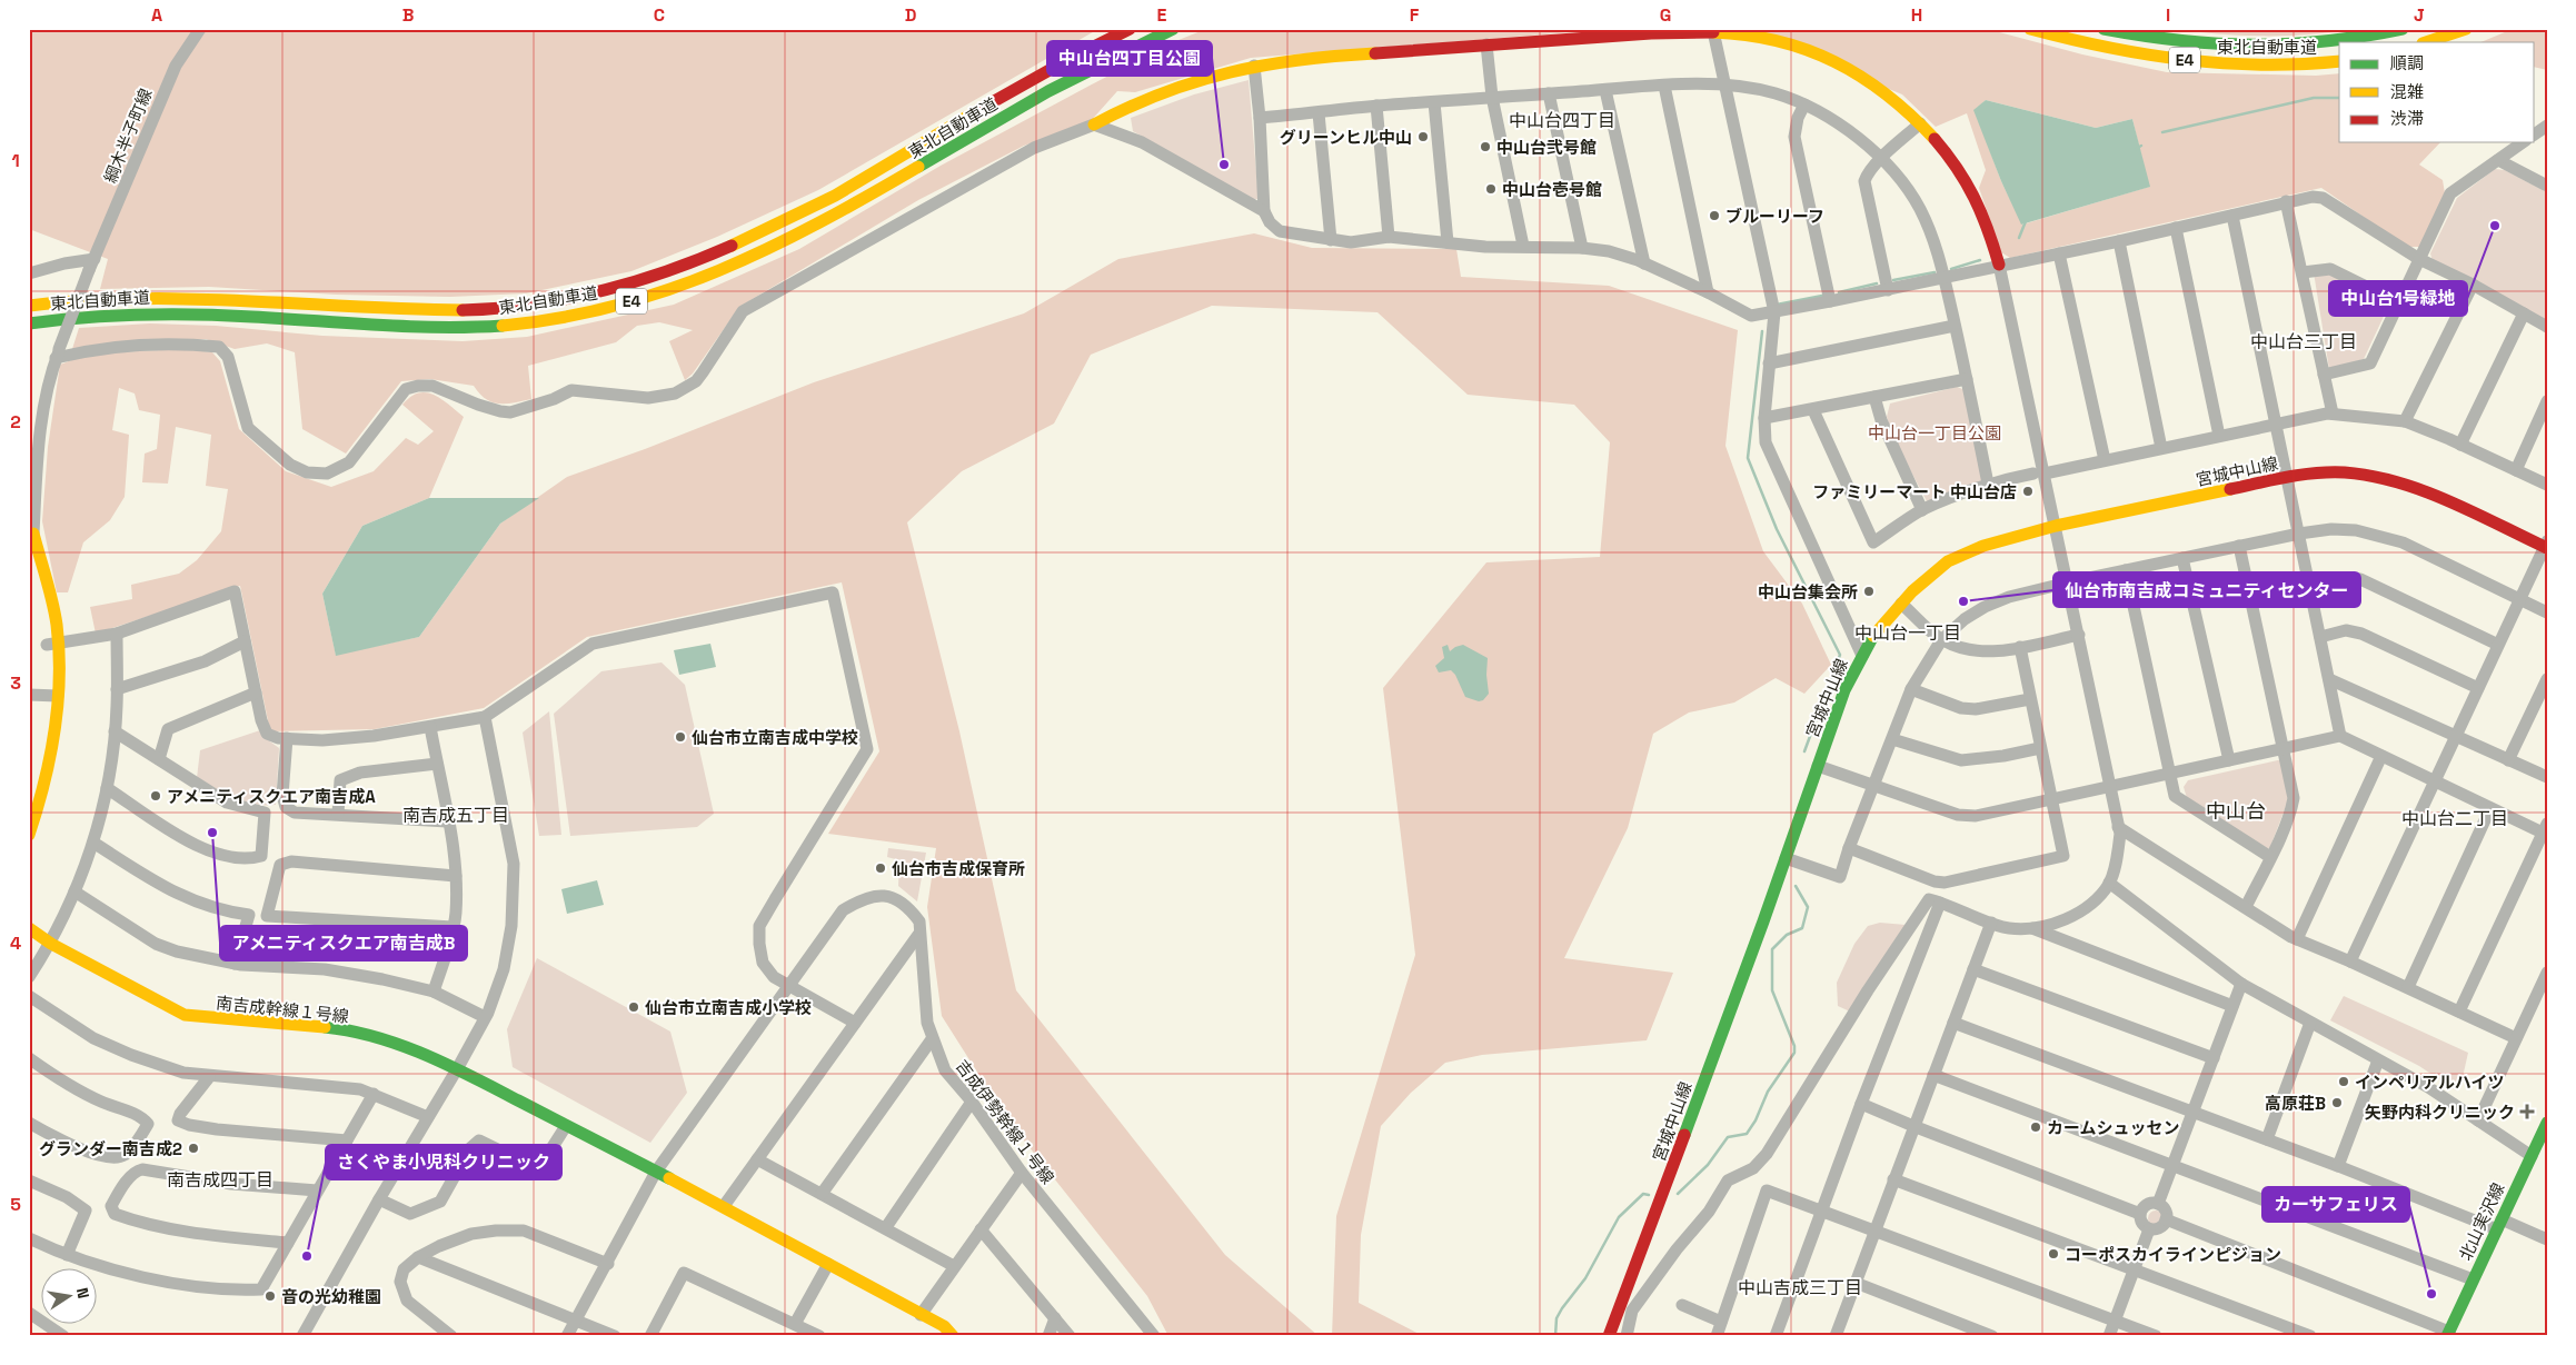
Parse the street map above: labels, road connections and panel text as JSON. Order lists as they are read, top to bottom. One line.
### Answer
{"streets":{"main road":["東北自動車道","E4","宮城中山線","南吉成幹線１号線","北山実沢線"],"street":["綱木半子町線","吉成伊勢幹線１号線"]},"crossings":[["南吉成幹線１号線","吉成伊勢幹線１号線"]],"districts":["中山台四丁目","中山台三丁目","中山台一丁目","中山台","南吉成五丁目","中山台二丁目","南吉成四丁目","中山吉成三丁目"],"parks":["中山台一丁目公園"],"places":{"other":["グリーンヒル中山","中山台弐号館","中山台四丁目公園","中山台壱号館","ブルーリーフ","中山台1号緑地","ファミリーマート 中山台店","中山台集会所","仙台市南吉成コミュニティセンター","仙台市立南吉成中学校","アメニティスクエア南吉成A","アメニティスクエア南吉成B","仙台市吉成保育所","仙台市立南吉成小学校","インペリアルハイツ","高原荘B","カームシュッセン","グランダー南吉成2","コーポスカイラインピジョン","さくやま小児科クリニック","カーサフェリス","音の光幼稚園"],"health":["矢野内科クリニック"]},"legend":["順調","混雑","渋滞"],"north":"right","grid":{"columns":["A","B","C","D","E","F","G","H","I","J"],"rows":["1","2","3","4","5"]}}
